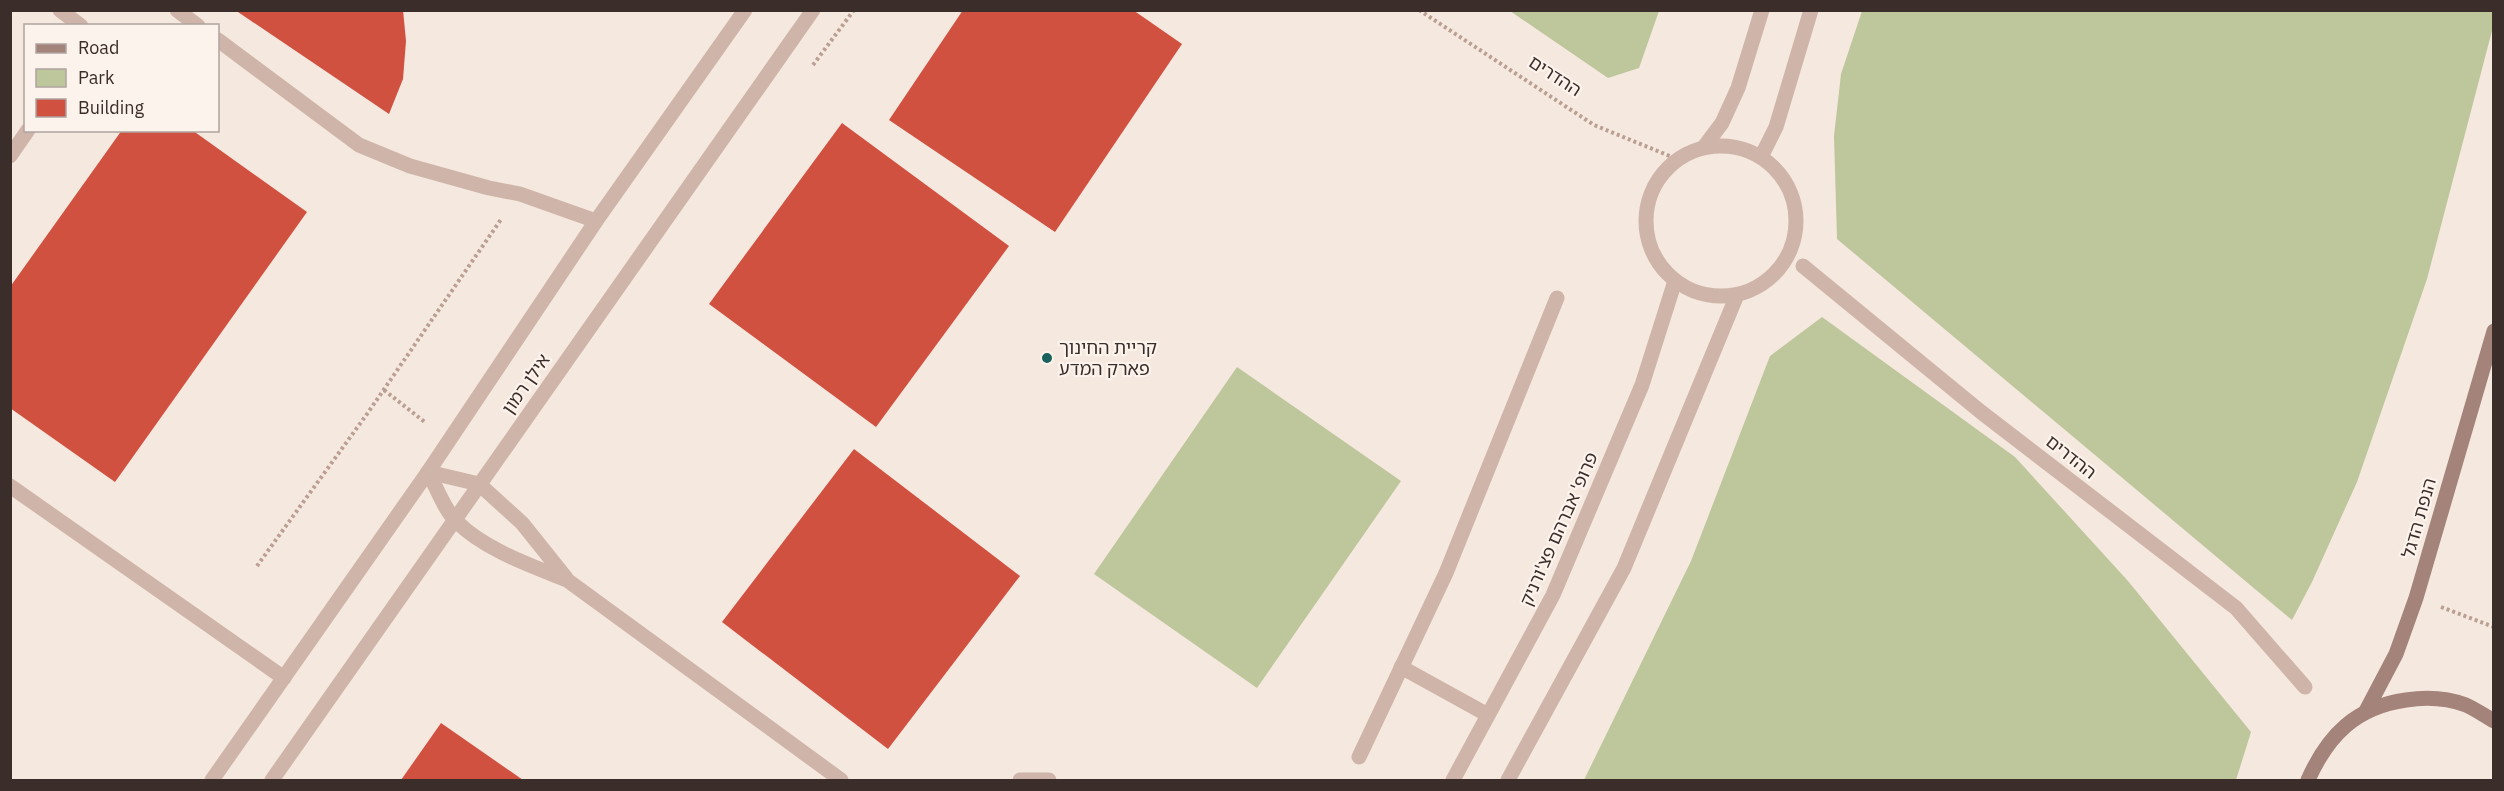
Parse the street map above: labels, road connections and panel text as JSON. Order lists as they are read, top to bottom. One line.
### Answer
{"streets":{"main road":["הנפת הדגל"],"street":["ההדרים","אילן רמון","פרופ' אברהם פצ'ורניק"]},"crossings":[["ההדרים","פרופ' אברהם פצ'ורניק"]],"places":["קריית החינוך פארק המדע"],"legend":["Road","Park","Building"]}
